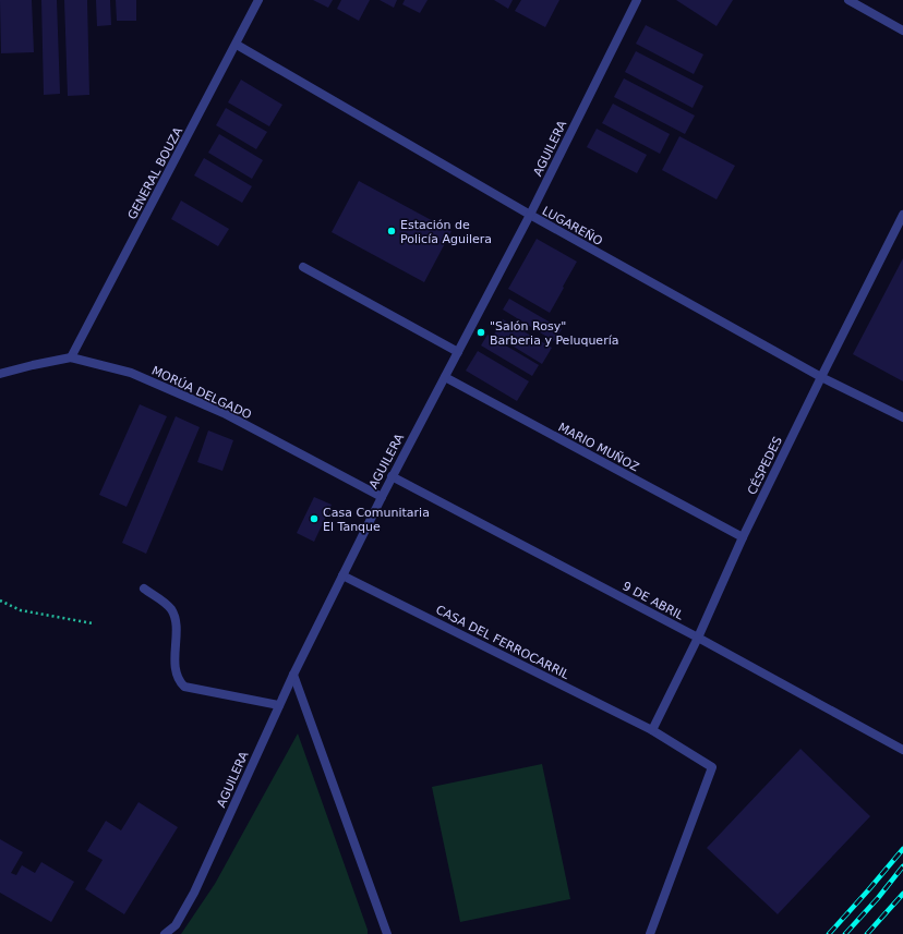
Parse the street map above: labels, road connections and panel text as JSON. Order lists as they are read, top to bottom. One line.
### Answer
{"streets":{"street":["AGUILERA","GENERAL BOUZA","LUGAREÑO","MORÚA DELGADO","MARIO MUÑOZ","CÉSPEDES","9 DE ABRIL","CASA DEL FERROCARRIL"]},"crossings":[["AGUILERA","LUGAREÑO"],["AGUILERA","MORÚA DELGADO"],["AGUILERA","MARIO MUÑOZ"],["AGUILERA","9 DE ABRIL"],["AGUILERA","CASA DEL FERROCARRIL"],["GENERAL BOUZA","LUGAREÑO"],["GENERAL BOUZA","MORÚA DELGADO"],["LUGAREÑO","CÉSPEDES"],["MARIO MUÑOZ","CÉSPEDES"],["CÉSPEDES","9 DE ABRIL"],["CÉSPEDES","CASA DEL FERROCARRIL"]],"places":["Estación de Policía Aguilera","\"Salón Rosy\" Barberia y Peluquería","Casa Comunitaria El Tanque"]}
